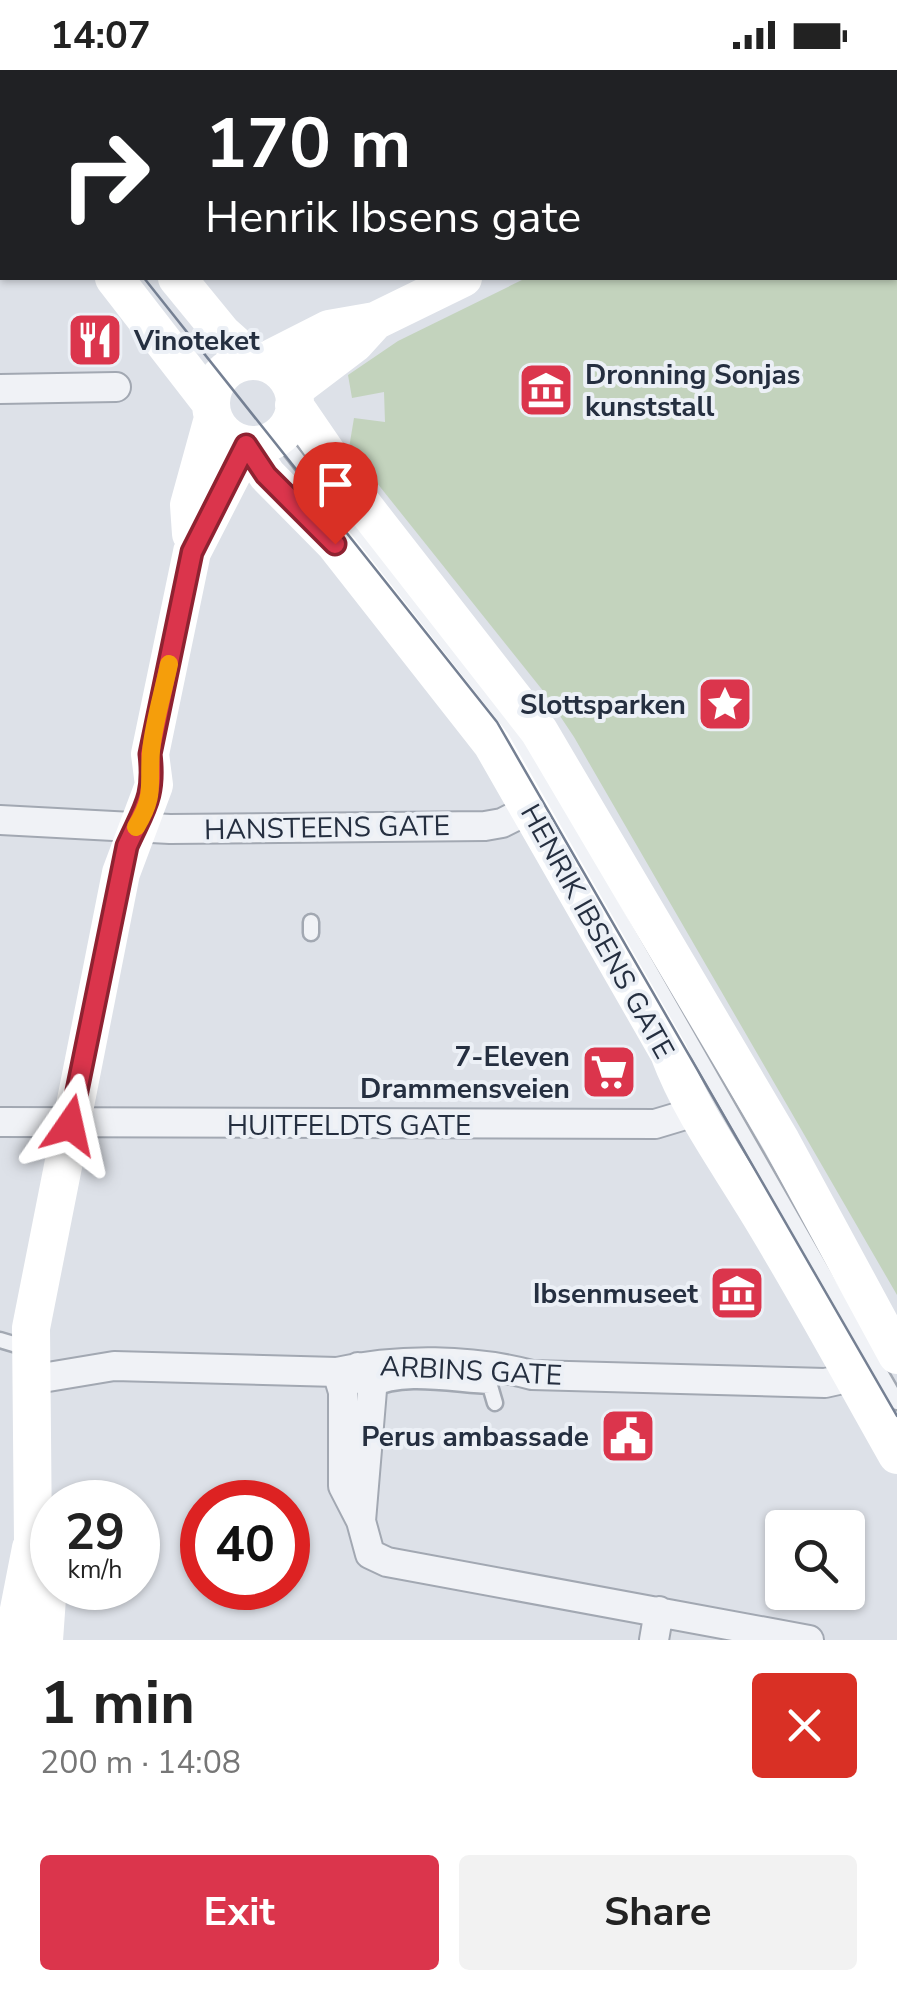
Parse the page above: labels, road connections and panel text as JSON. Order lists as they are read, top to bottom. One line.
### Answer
{"streets":{"main road":["HENRIK IBSENS GATE"],"street":["HANSTEENS GATE","HUITFELDTS GATE","ARBINS GATE"]},"crossings":[["HANSTEENS GATE","HENRIK IBSENS GATE"],["HENRIK IBSENS GATE","HUITFELDTS GATE"],["HENRIK IBSENS GATE","ARBINS GATE"]],"places":{"restaurant":["Vinoteket"],"museum":["Dronning Sonjas kunststall","Ibsenmuseet"],"place":["Slottsparken"],"supermarket":["7-Eleven Drammensveien"],"public building":["Perus ambassade"]},"page":{"status":"14:07","turn":["170 m","Henrik Ibsens gate"],"speed":"29 km/h","limit":"40","heading":["1 min","200 m · 14:08"],"buttons":["Exit","Share"]}}
